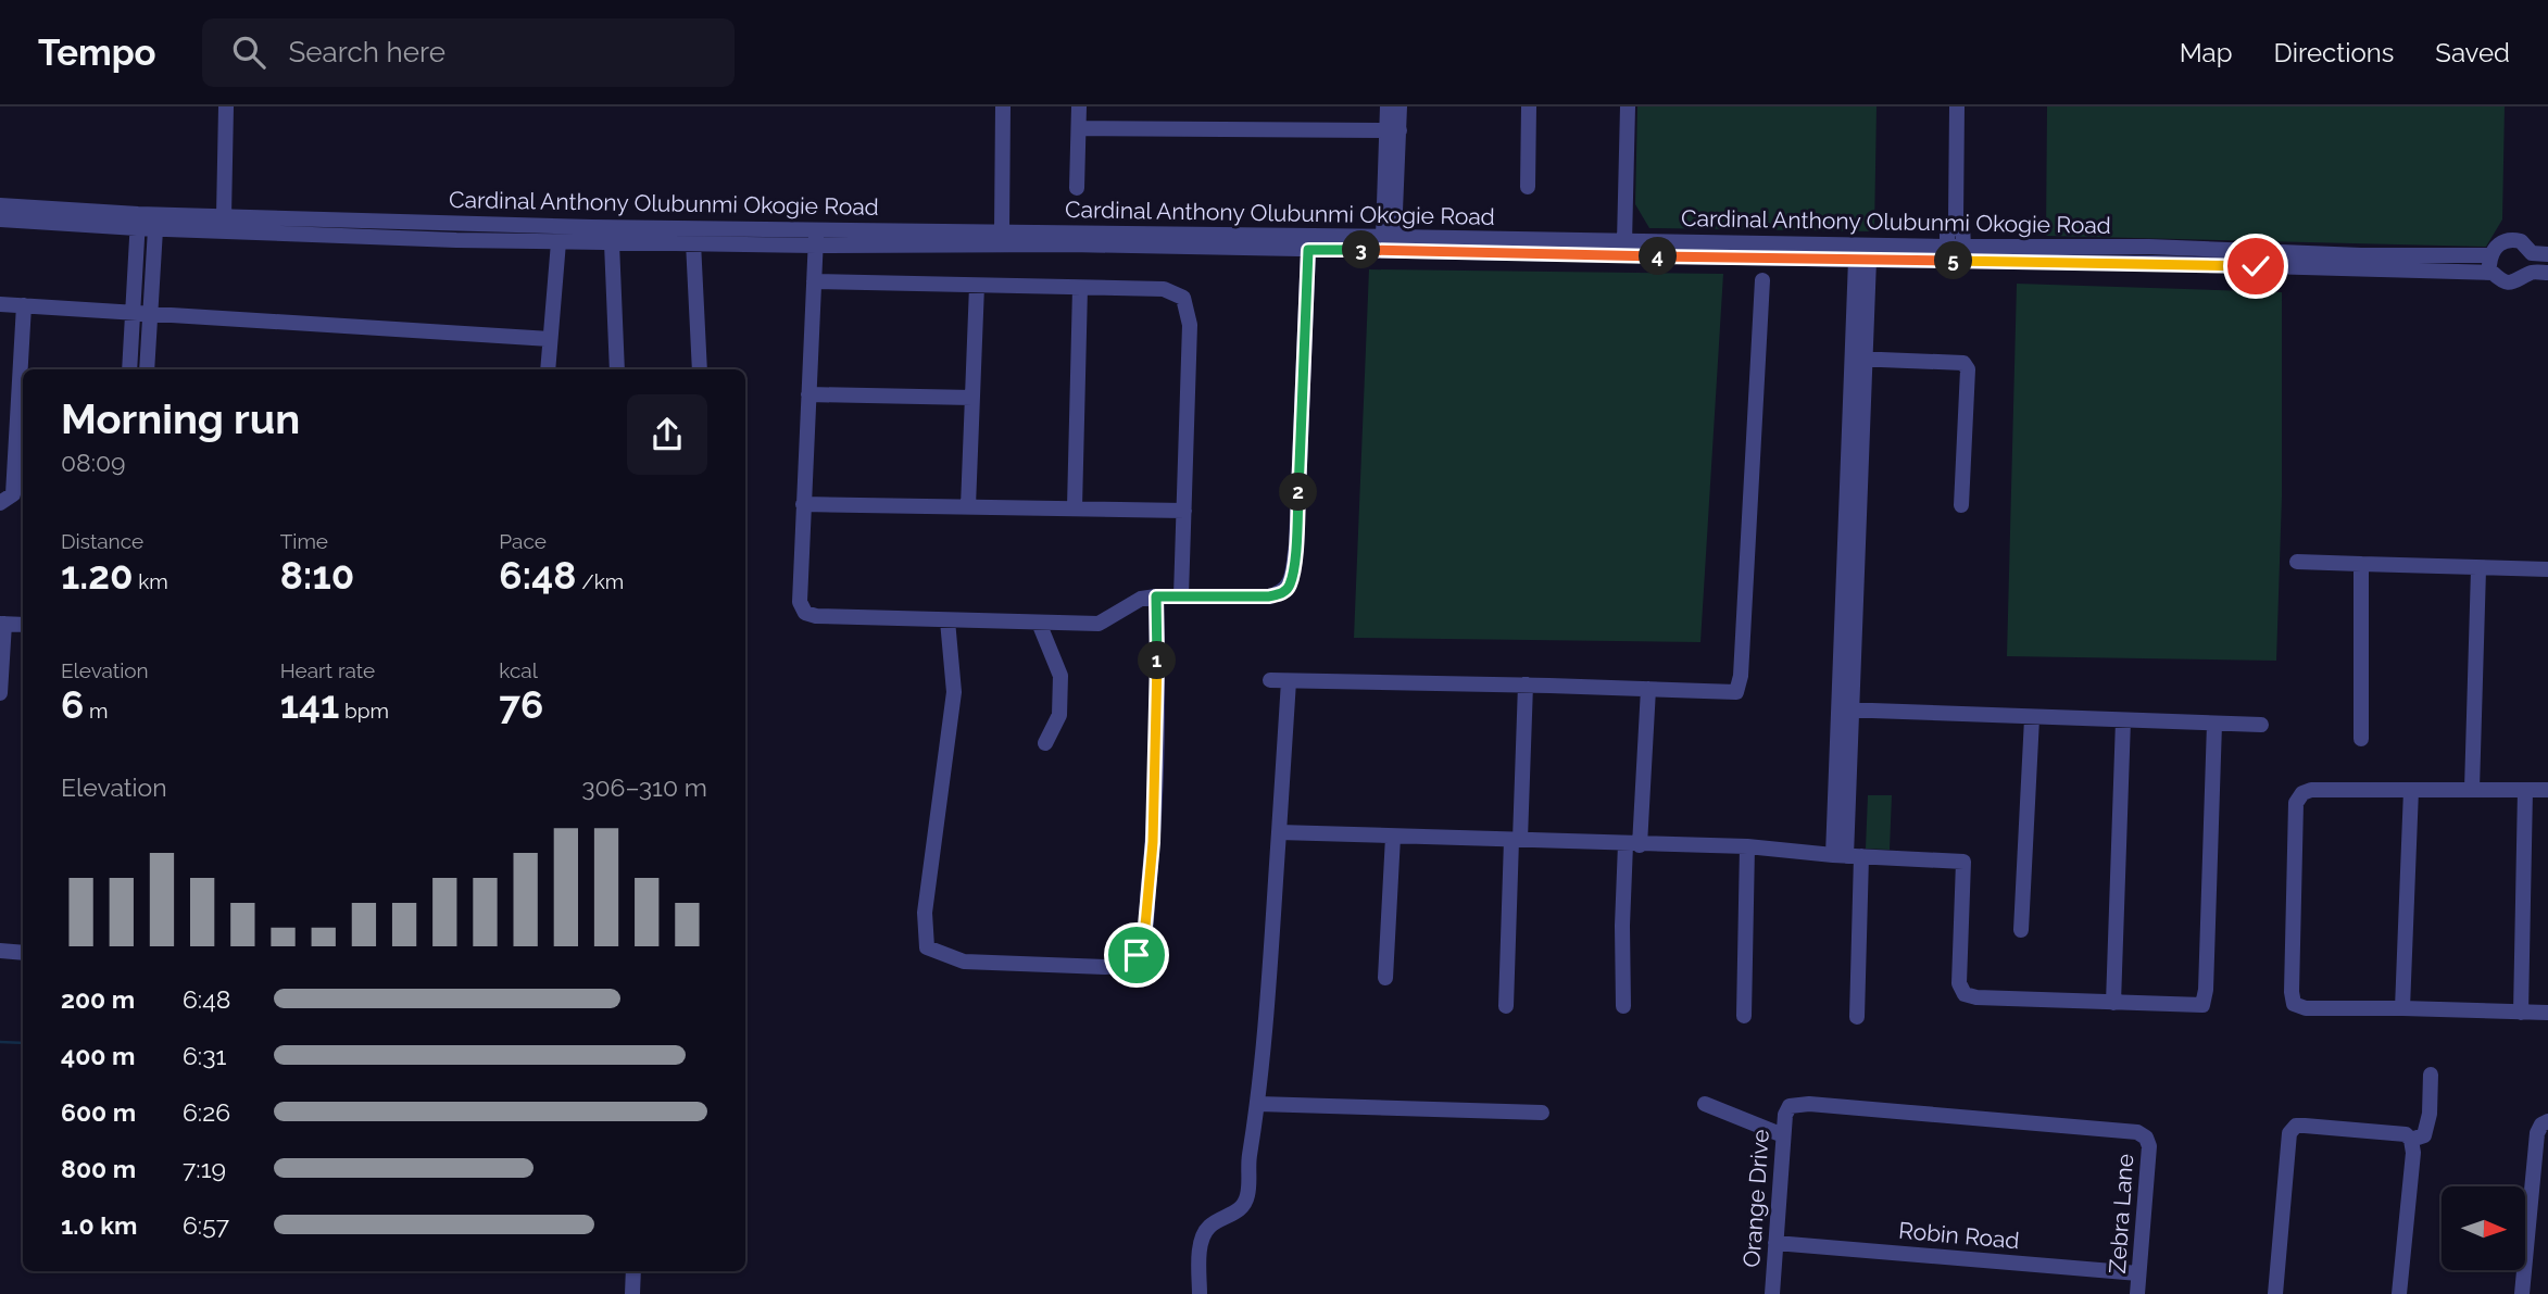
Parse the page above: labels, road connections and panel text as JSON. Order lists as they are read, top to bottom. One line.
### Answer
{"streets":{"street":["Cardinal Anthony Olubunmi Okogie Road","Orange Drive","Zebra Lane","Robin Road"]},"crossings":[["Orange Drive","Zebra Lane"],["Orange Drive","Robin Road"],["Zebra Lane","Robin Road"]],"north":"right","page":{"header":"Tempo","search":"Search here","nav":["Map","Directions","Saved"],"pins":["3","4","5","2","1"],"heading":["Morning run","08:09"],"stats":[["Distance","1.20 km"],["Time","8:10"],["Pace","6:48 /km"],["Elevation","6 m"],["Heart rate","141 bpm"],["kcal","76"]],"chart":["Elevation","306–310 m"],"list":[{"name":"200 m","note":"6:48"},{"name":"400 m","note":"6:31"},{"name":"600 m","note":"6:26"},{"name":"800 m","note":"7:19"},{"name":"1.0 km","note":"6:57"}]}}
